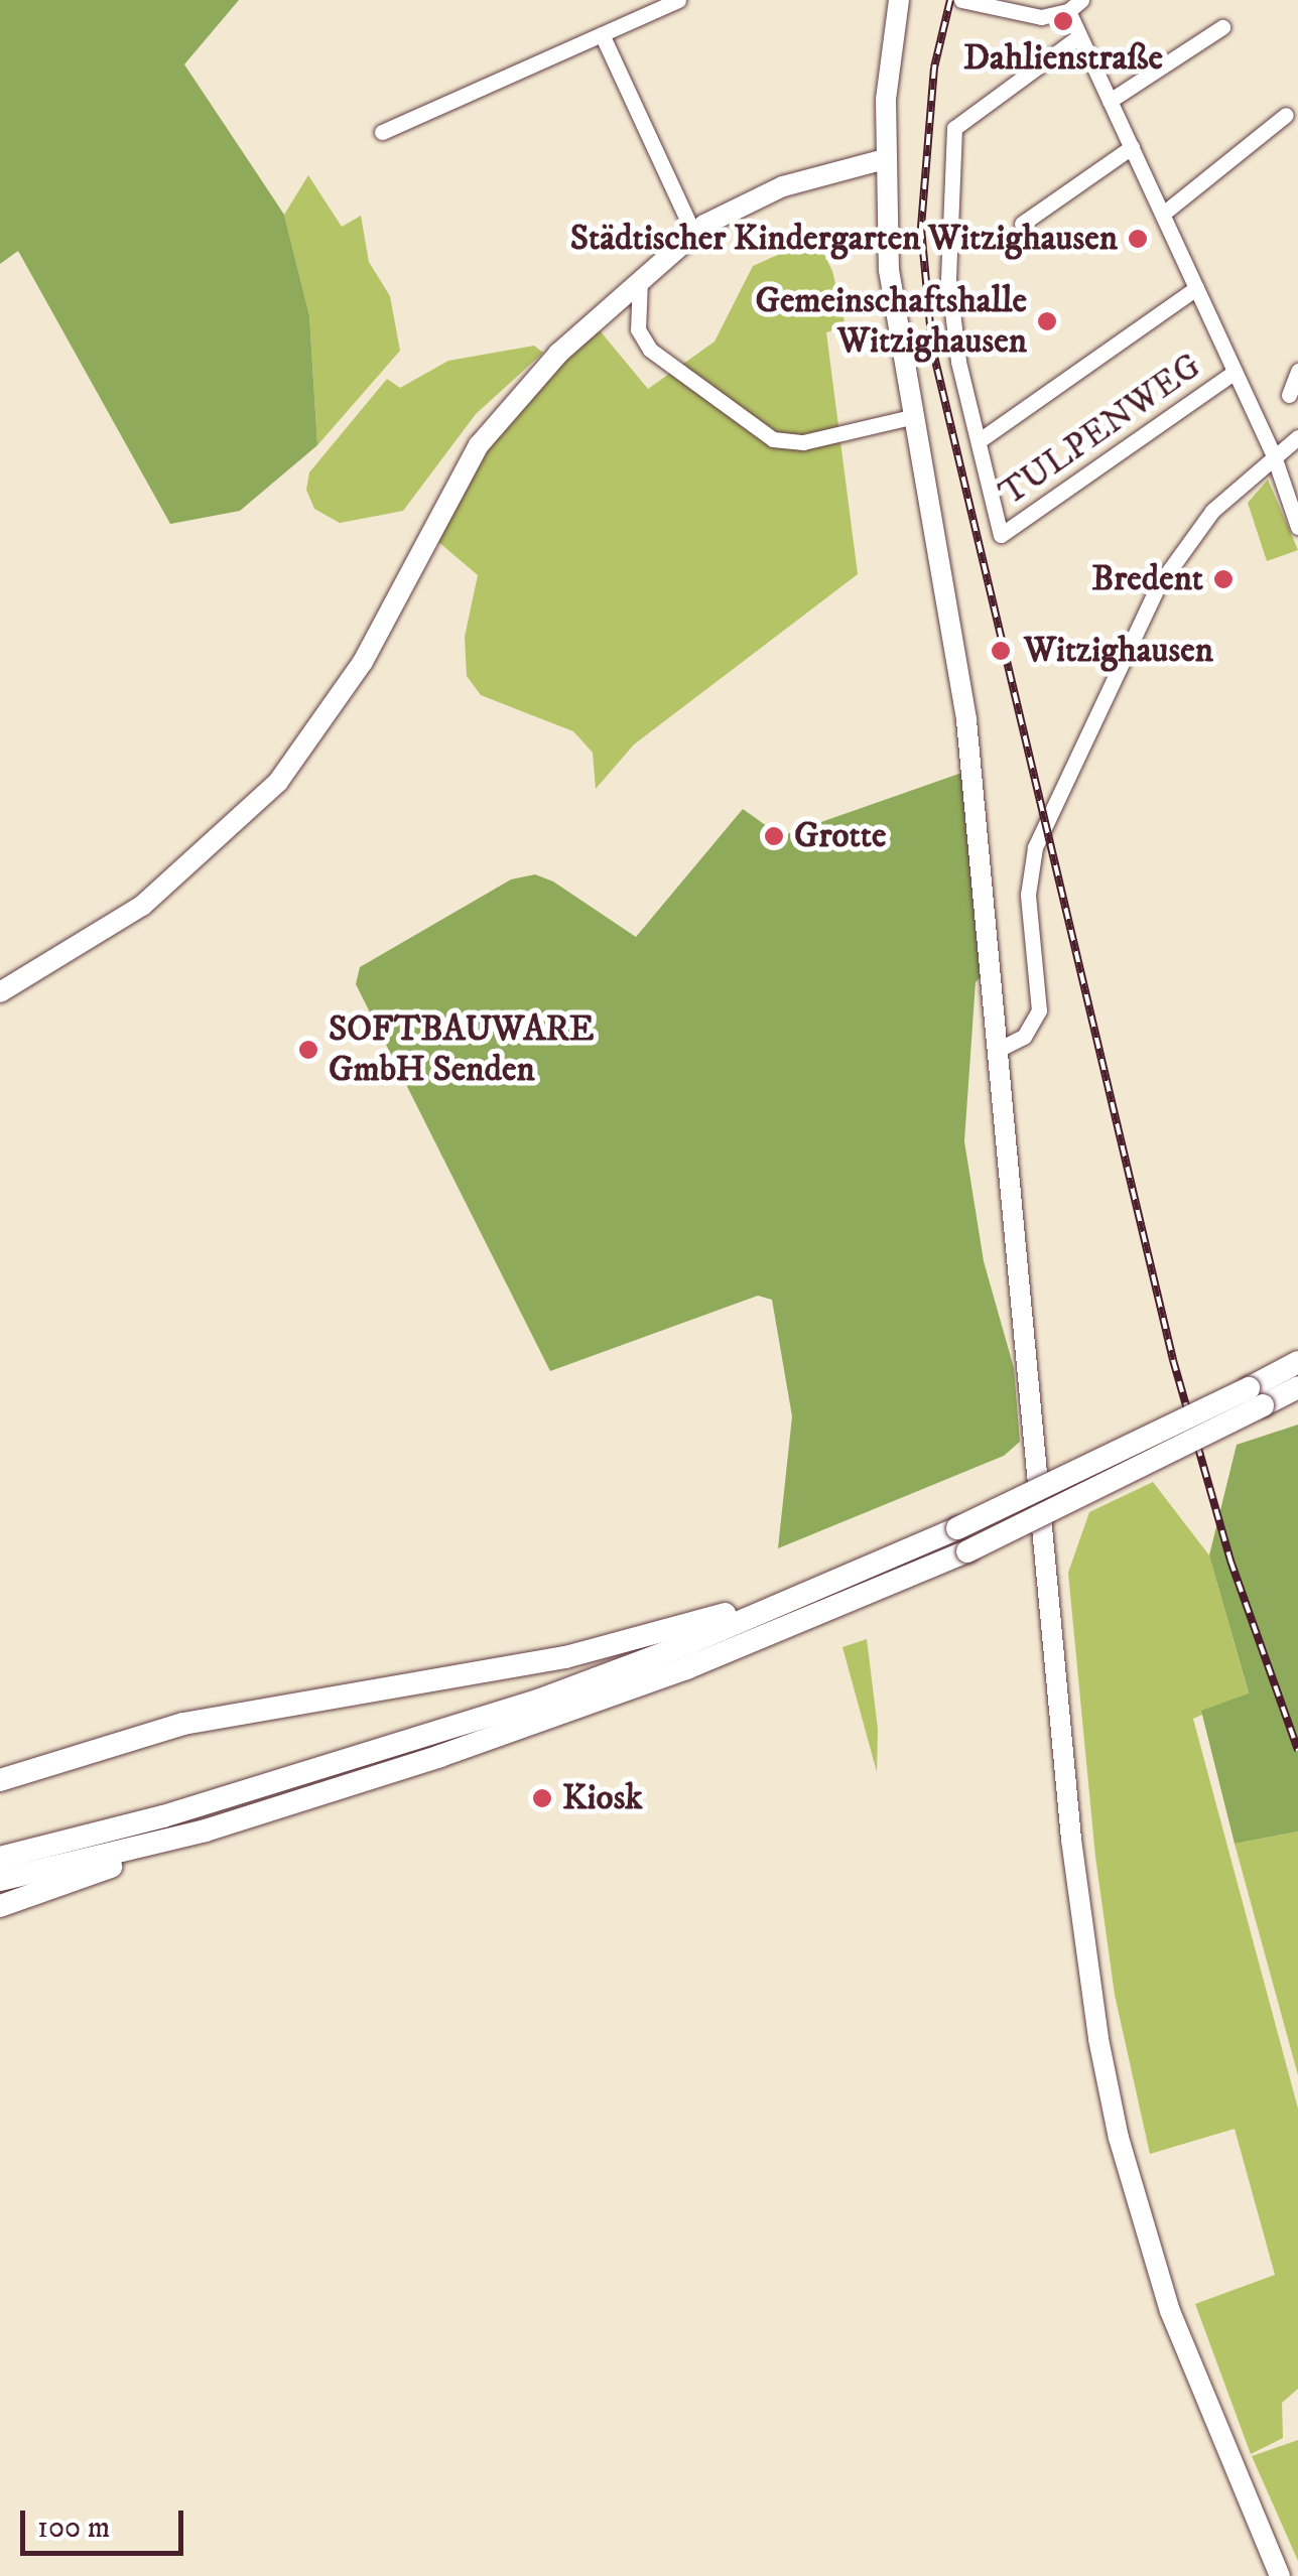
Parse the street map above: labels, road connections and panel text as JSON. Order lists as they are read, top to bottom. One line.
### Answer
{"streets":{"street":["TULPENWEG"]},"places":["Dahlienstraße","Städtischer Kindergarten Witzighausen","Gemeinschaftshalle Witzighausen","Bredent","Witzighausen","Grotte","SOFTBAUWARE GmbH Senden","Kiosk"],"scale_bar":"100 m"}
